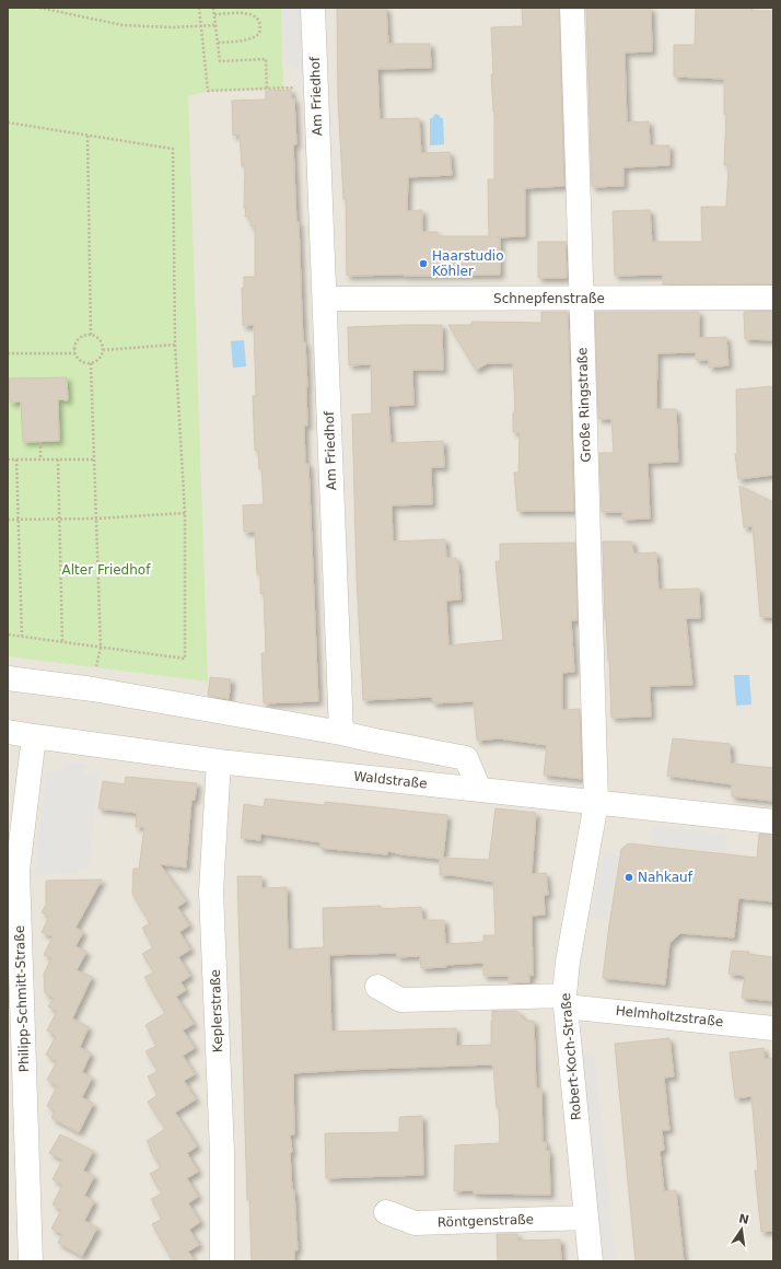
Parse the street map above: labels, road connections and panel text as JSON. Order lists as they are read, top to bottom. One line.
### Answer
{"streets":{"street":["Am Friedhof","Schnepfenstraße","Große Ringstraße","Waldstraße","Philipp-Schmitt-Straße","Keplerstraße","Helmholtzstraße","Robert-Koch-Straße","Röntgenstraße"]},"crossings":[["Am Friedhof","Schnepfenstraße"],["Schnepfenstraße","Große Ringstraße"],["Große Ringstraße","Waldstraße"],["Große Ringstraße","Robert-Koch-Straße"],["Waldstraße","Philipp-Schmitt-Straße"],["Waldstraße","Keplerstraße"],["Waldstraße","Robert-Koch-Straße"],["Helmholtzstraße","Robert-Koch-Straße"],["Robert-Koch-Straße","Röntgenstraße"]],"parks":["Alter Friedhof"],"places":["Haarstudio Köhler","Nahkauf"],"north":"top"}
